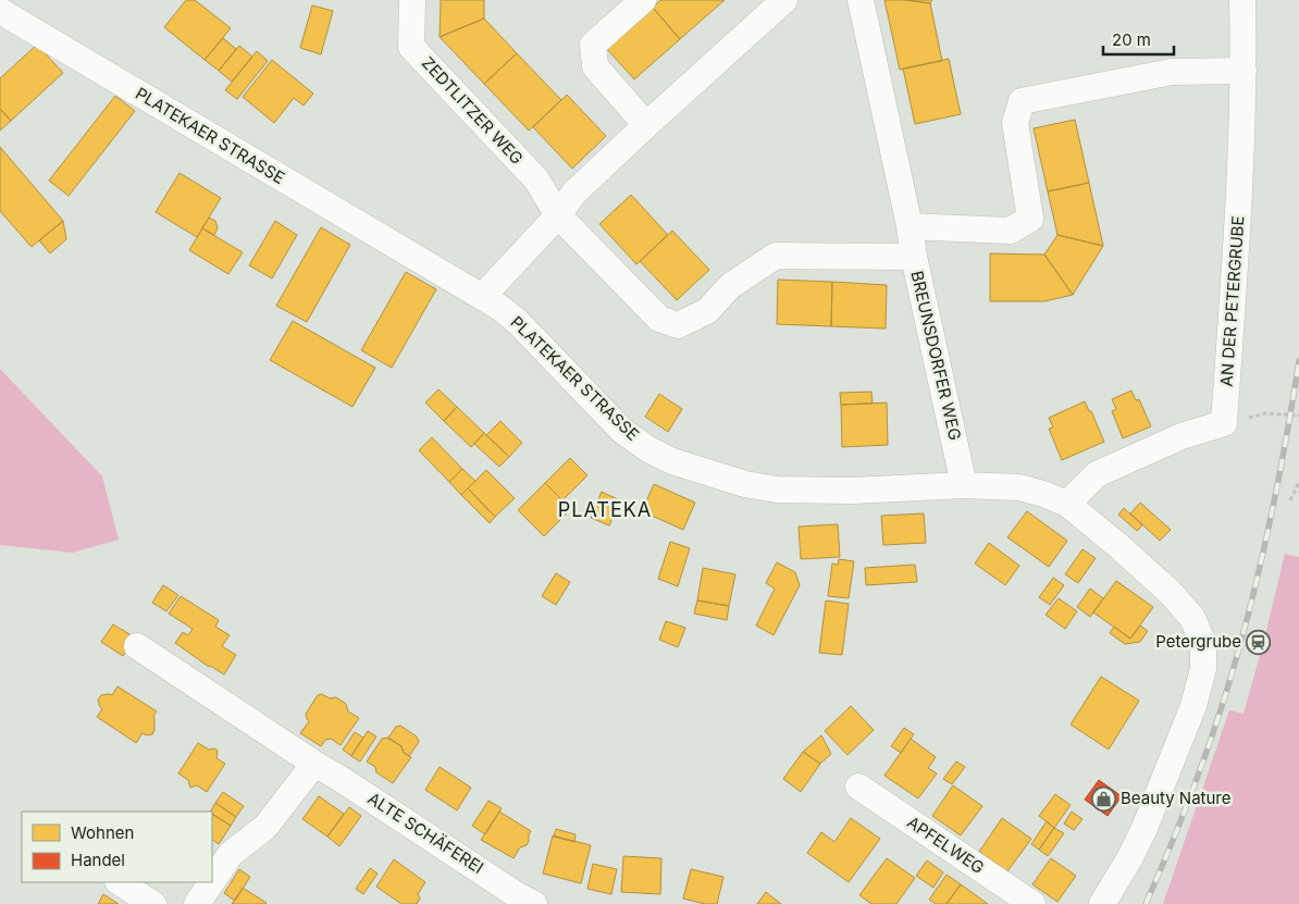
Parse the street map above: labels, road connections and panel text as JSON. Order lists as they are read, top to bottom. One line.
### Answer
{"streets":{"street":["ZEDTLITZER WEG","PLATEKAER STRASSE","AN DER PETERGRUBE","BREUNSDORFER WEG","ALTE SCHÄFEREI","APFELWEG"]},"crossings":[["ZEDTLITZER WEG","BREUNSDORFER WEG"],["PLATEKAER STRASSE","BREUNSDORFER WEG"]],"districts":["PLATEKA"],"places":{"station":["Petergrube"],"shop":["Beauty Nature"]},"legend":["Wohnen","Handel"],"scale_bar":"20 m"}
